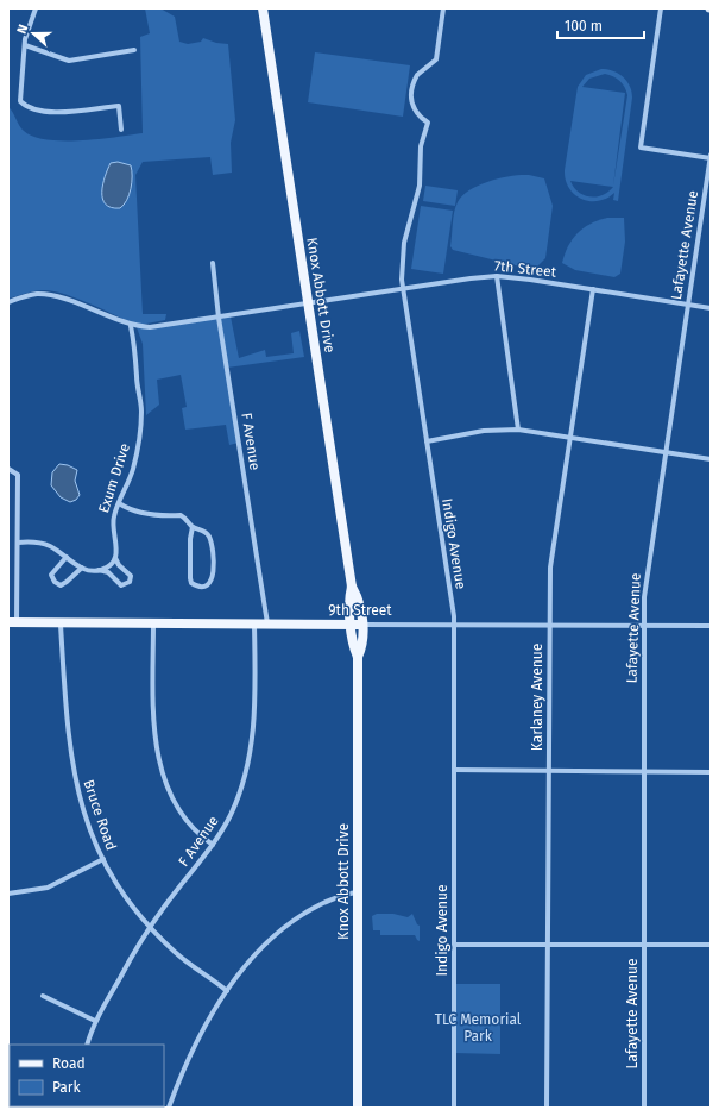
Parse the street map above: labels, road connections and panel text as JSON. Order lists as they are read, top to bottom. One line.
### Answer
{"streets":{"main road":["Knox Abbott Drive","9th Street"],"street":["Lafayette Avenue","7th Street","F Avenue","Exum Drive","Indigo Avenue","Karlaney Avenue","Bruce Road"]},"crossings":[["Lafayette Avenue","7th Street"],["Lafayette Avenue","9th Street"],["7th Street","Knox Abbott Drive"],["7th Street","F Avenue"],["7th Street","Exum Drive"],["7th Street","Indigo Avenue"],["7th Street","Karlaney Avenue"],["Knox Abbott Drive","9th Street"],["F Avenue","9th Street"],["F Avenue","Bruce Road"],["Indigo Avenue","9th Street"],["9th Street","Karlaney Avenue"],["9th Street","Bruce Road"]],"parks":["TLC Memorial Park"],"legend":["Road","Park"],"scale_bar":"100 m","north":"left"}
